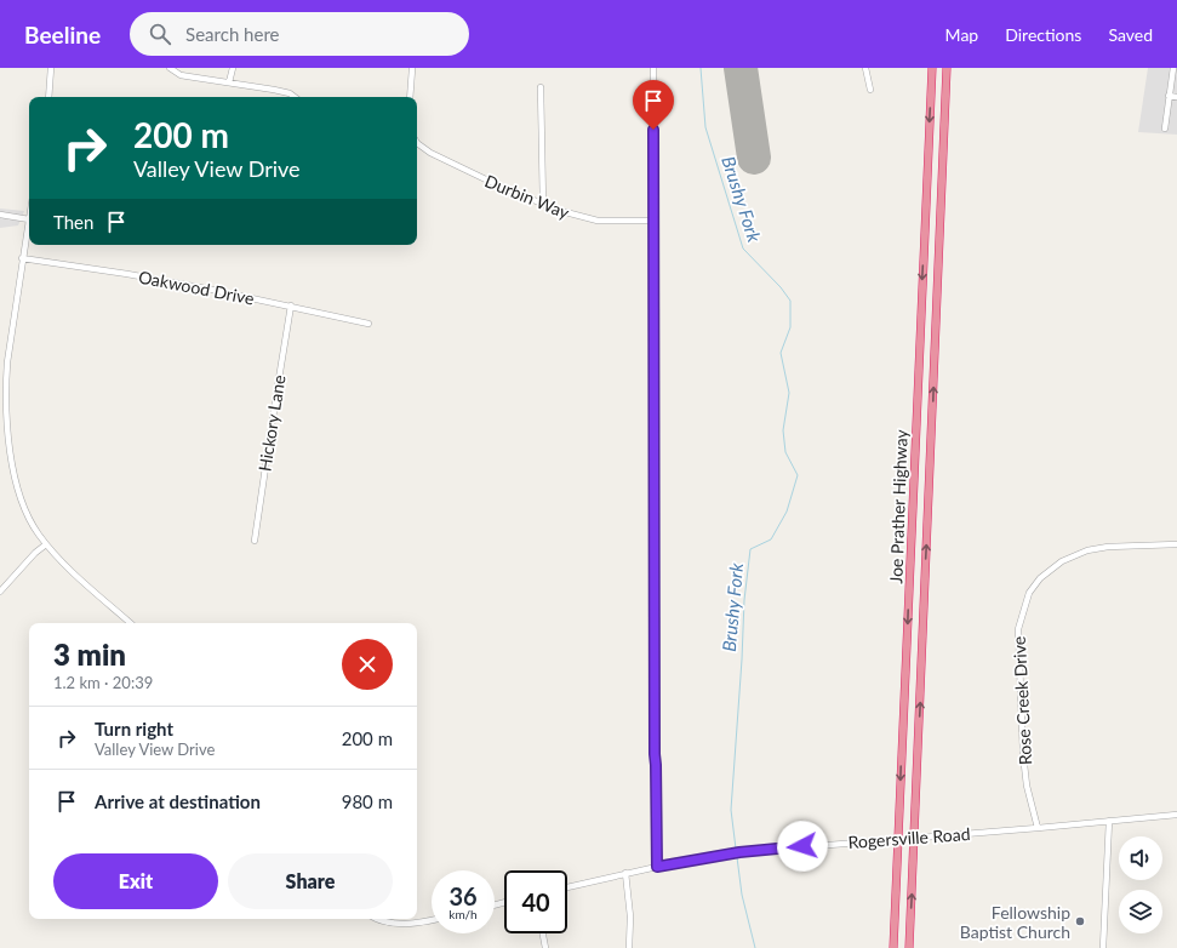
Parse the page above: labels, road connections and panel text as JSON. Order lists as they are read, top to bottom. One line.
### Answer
{"streets":{"highway":["Joe Prather Highway"],"street":["Durbin Way","Oakwood Drive","Hickory Lane","Rose Creek Drive","Rogersville Road"]},"crossings":[["Oakwood Drive","Hickory Lane"],["Joe Prather Highway","Rogersville Road"],["Rose Creek Drive","Rogersville Road"]],"water":["Brushy Fork"],"places":["Fellowship Baptist Church"],"page":{"header":"Beeline","search":"Search here","nav":["Map","Directions","Saved"],"turn":["200 m","Valley View Drive"],"then":"Then","heading":["3 min","1.2 km · 20:39"],"list":[{"name":"Turn right","note":"Valley View Drive","value":"200 m"},{"name":"Arrive at destination","value":"980 m"}],"buttons":["Exit","Share"],"speed":"36 km/h","limit":"40"}}
